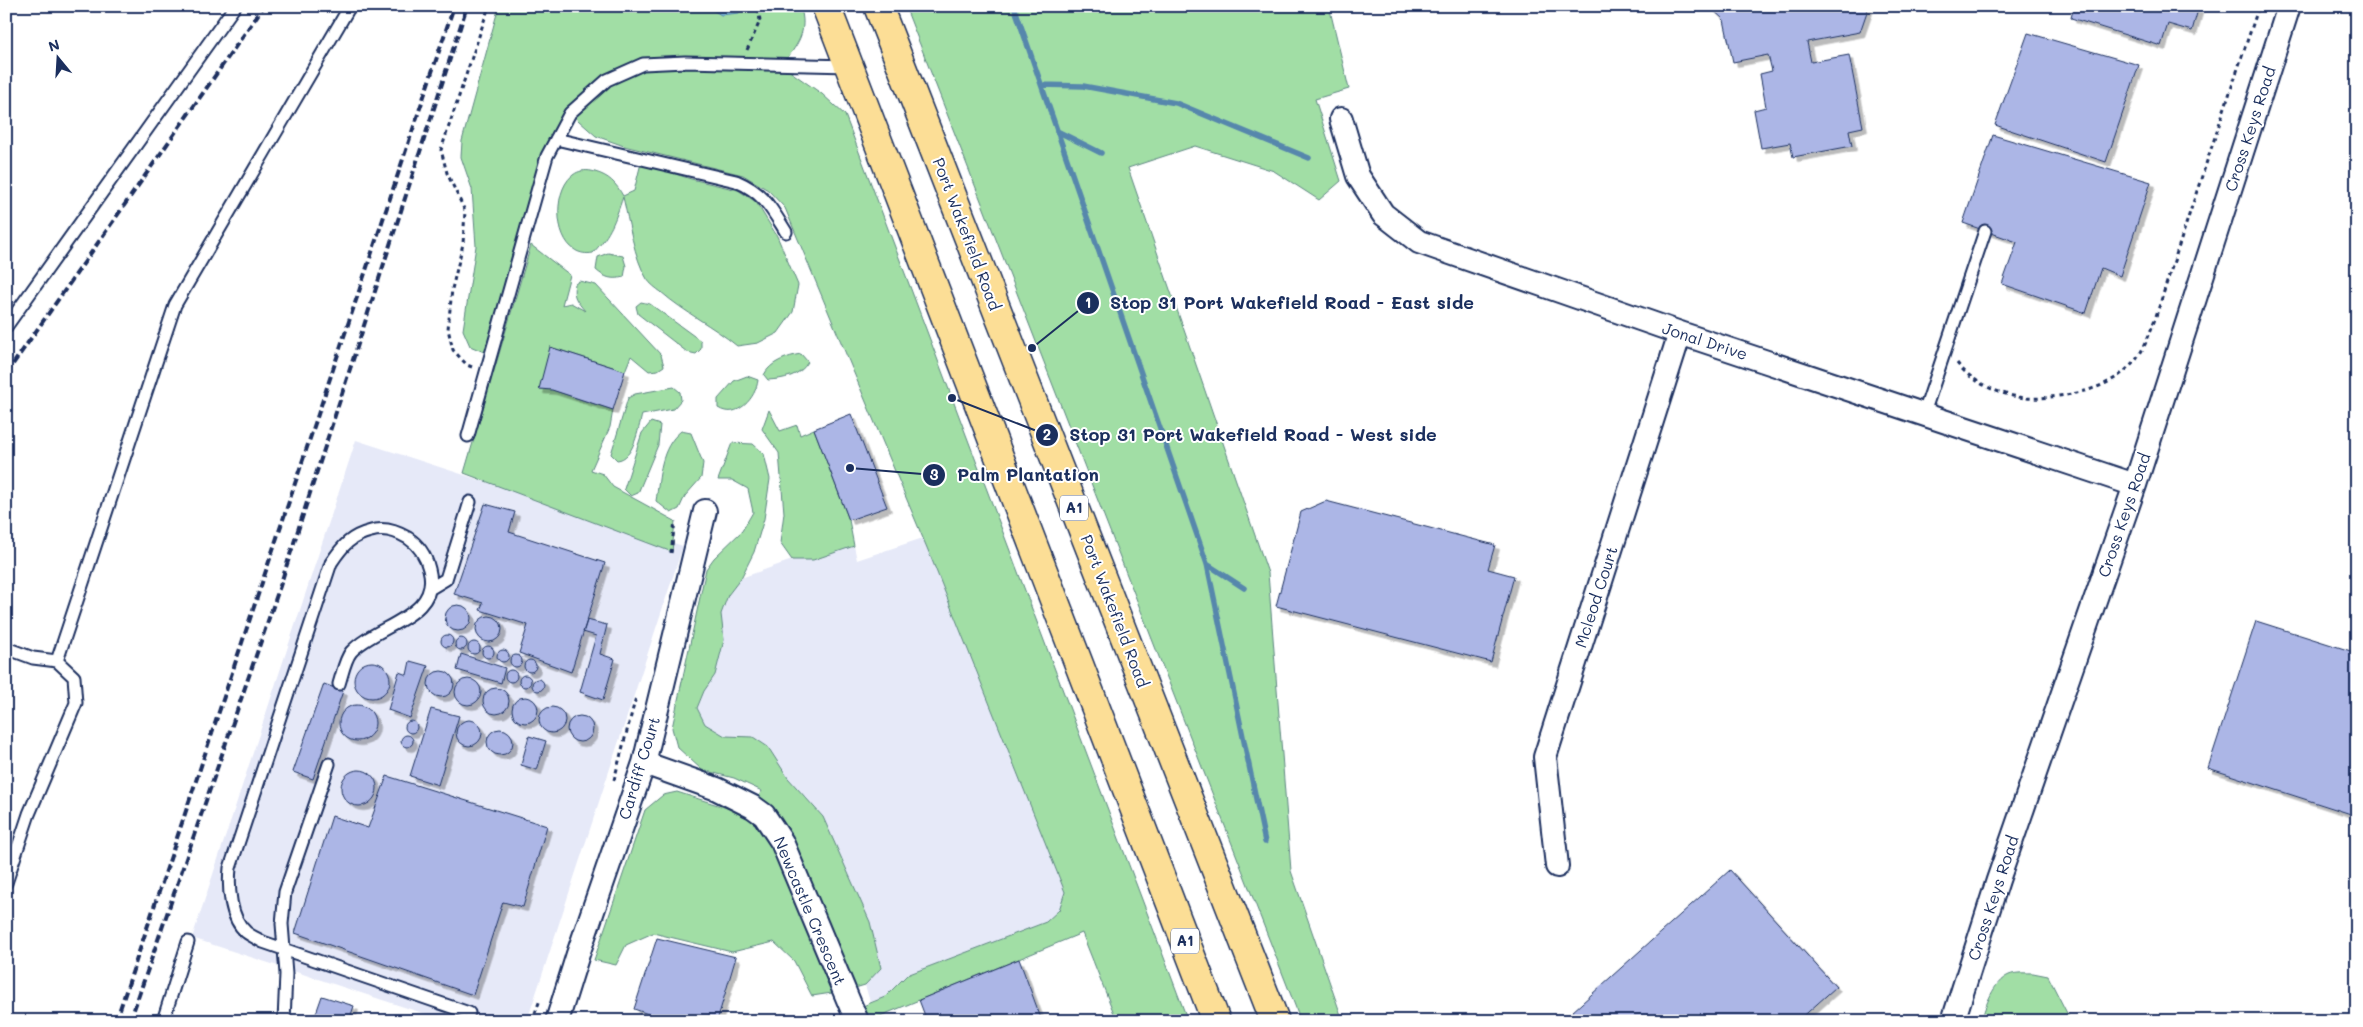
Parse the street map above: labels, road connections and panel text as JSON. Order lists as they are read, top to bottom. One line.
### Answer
{"streets":{"highway":["Port Wakefield Road","A1"],"street":["Cross Keys Road","Jonal Drive","Mcleod Court","Cardiff Court","Newcastle Crescent"]},"crossings":[["Cross Keys Road","Jonal Drive"],["Jonal Drive","Mcleod Court"],["Cardiff Court","Newcastle Crescent"]],"places":["Stop 31 Port Wakefield Road - East side","Stop 31 Port Wakefield Road - West side","Palm Plantation"],"north":"top"}
